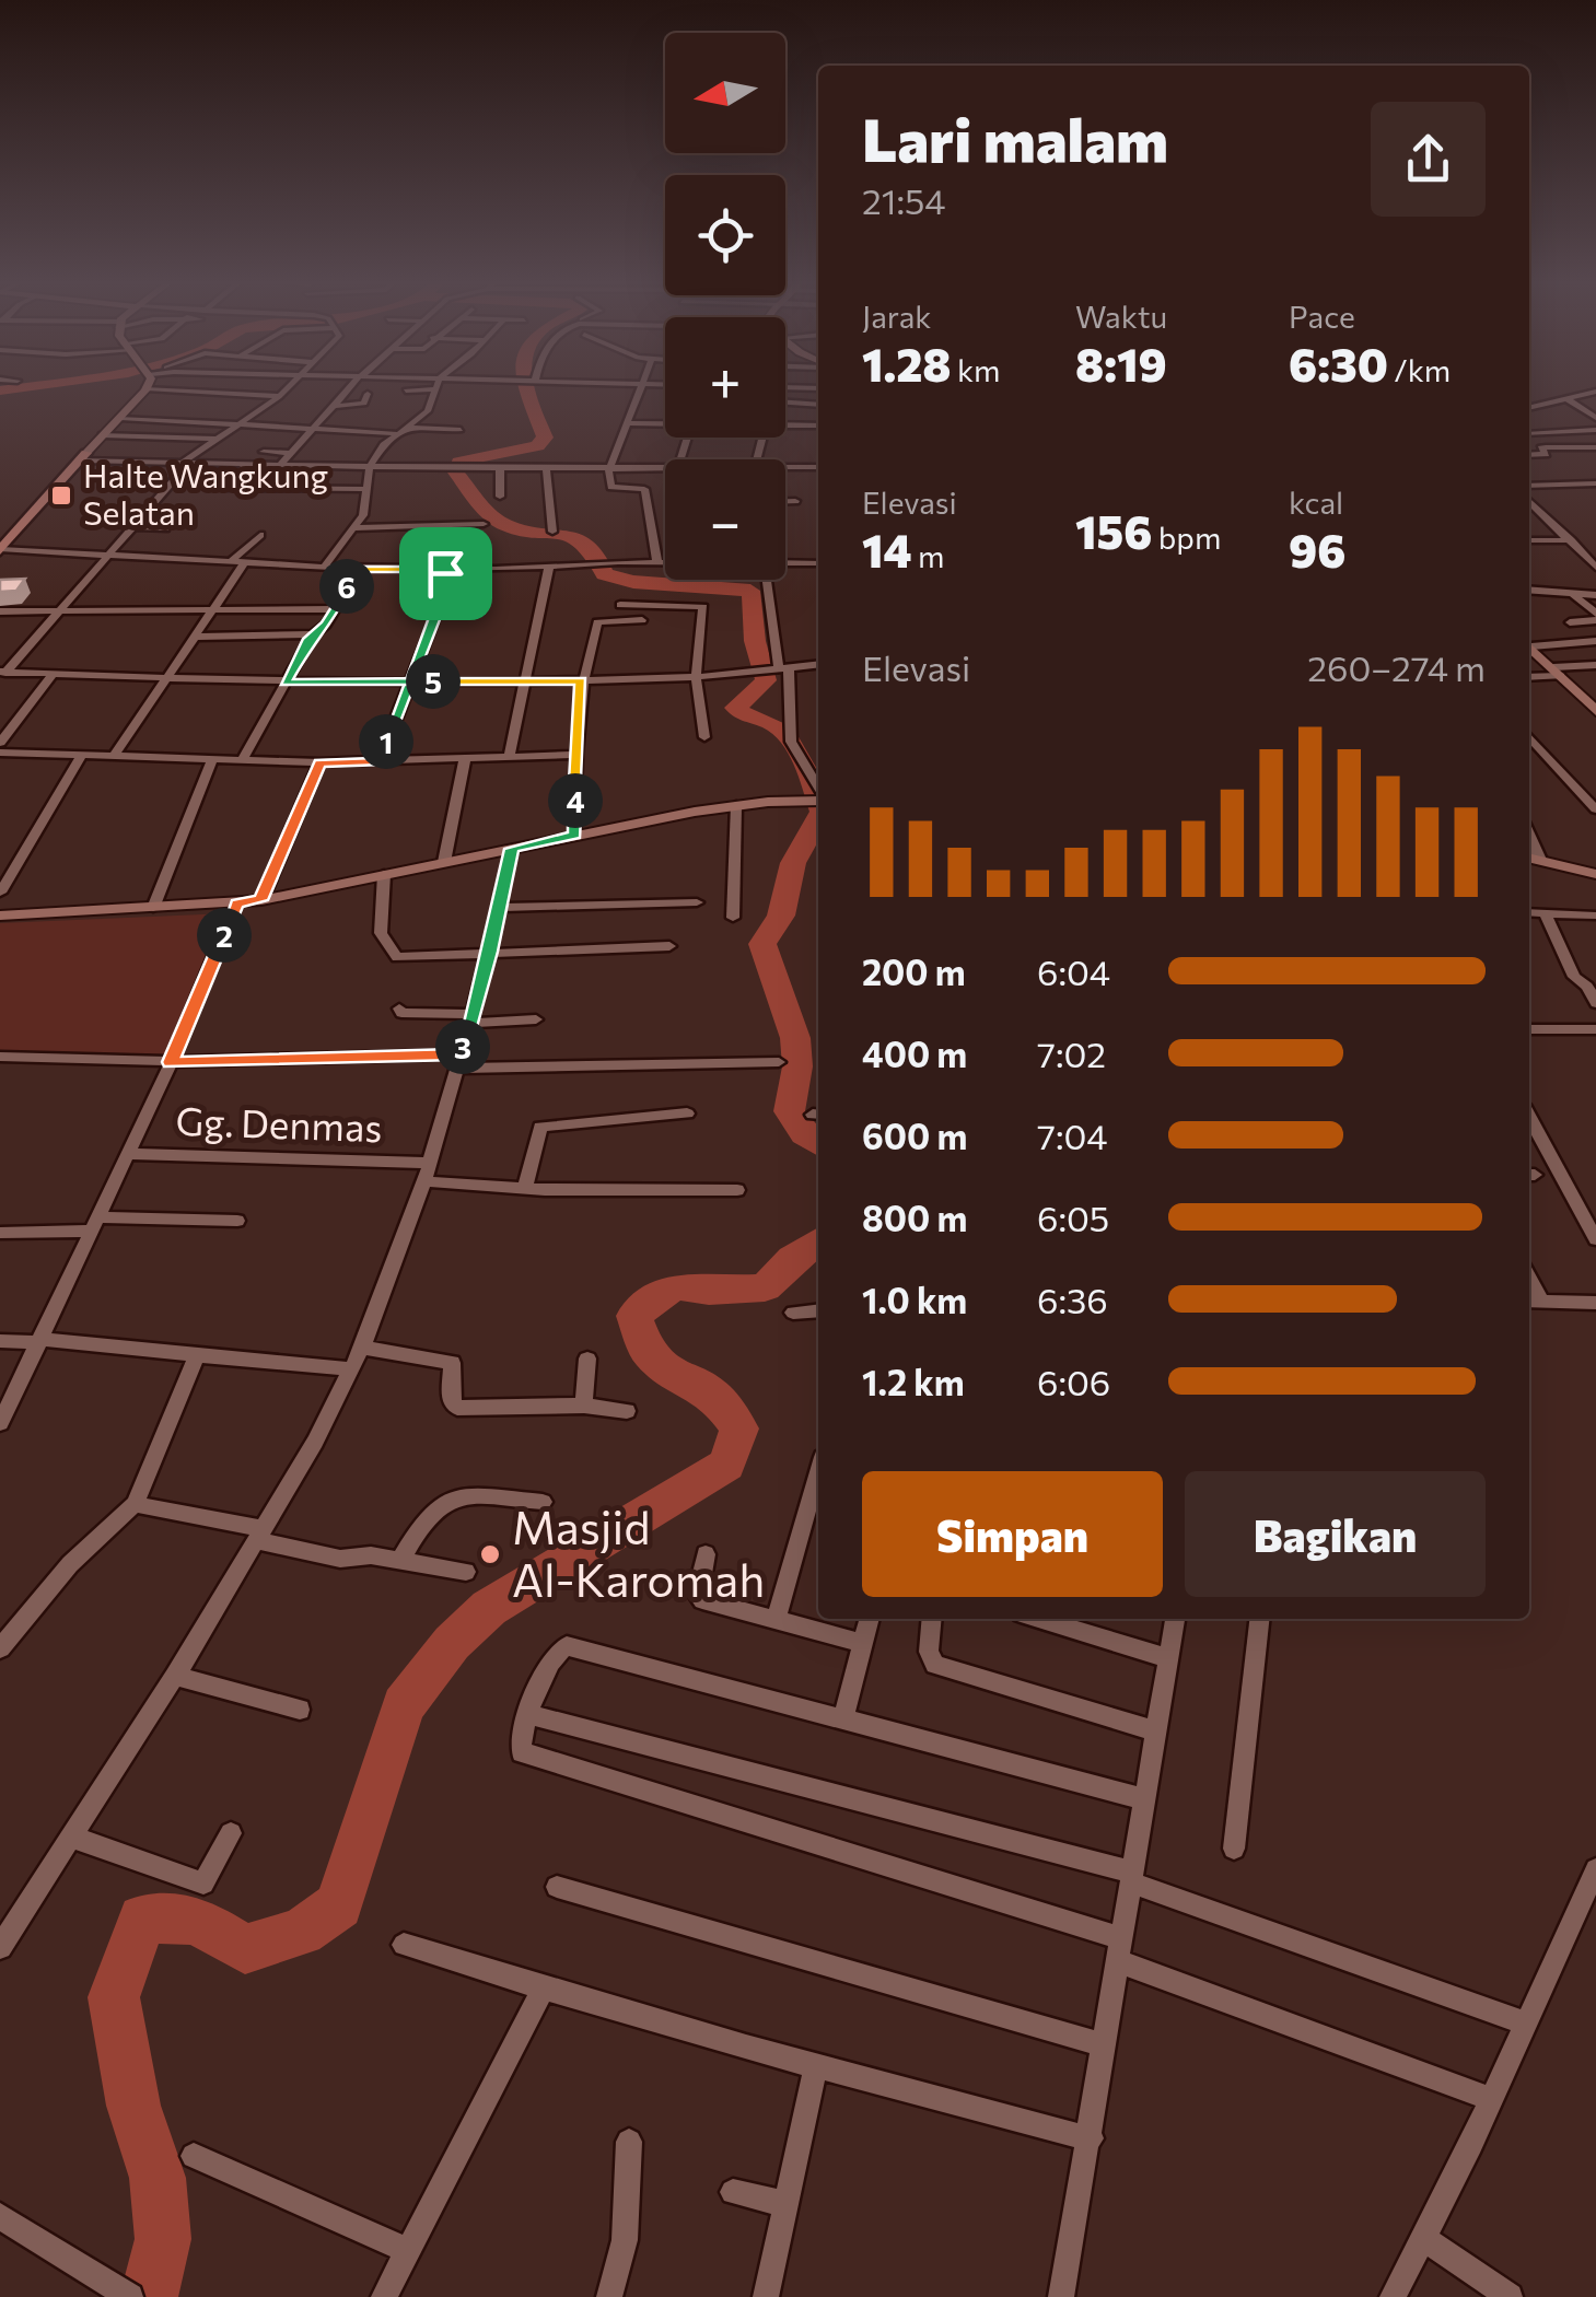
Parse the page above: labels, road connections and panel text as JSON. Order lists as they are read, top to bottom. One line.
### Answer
{"streets":{"street":["Gg. Denmas"]},"places":{"transit":["Halte Wangkung Selatan"],"other":["Masjid Al-Karomah"]},"north":"left","page":{"map_buttons":["+","−"],"heading":["Lari malam","21:54"],"stats":[["Jarak","1.28 km"],["Waktu","8:19"],["Pace","6:30 /km"],["Elevasi","14 m"],["156 bpm"],["kcal","96"]],"pins":["6","5","1","4","2","3"],"chart":["Elevasi","260–274 m"],"list":[{"name":"200 m","note":"6:04"},{"name":"400 m","note":"7:02"},{"name":"600 m","note":"7:04"},{"name":"800 m","note":"6:05"},{"name":"1.0 km","note":"6:36"},{"name":"1.2 km","note":"6:06"}],"buttons":["Simpan","Bagikan"]}}
